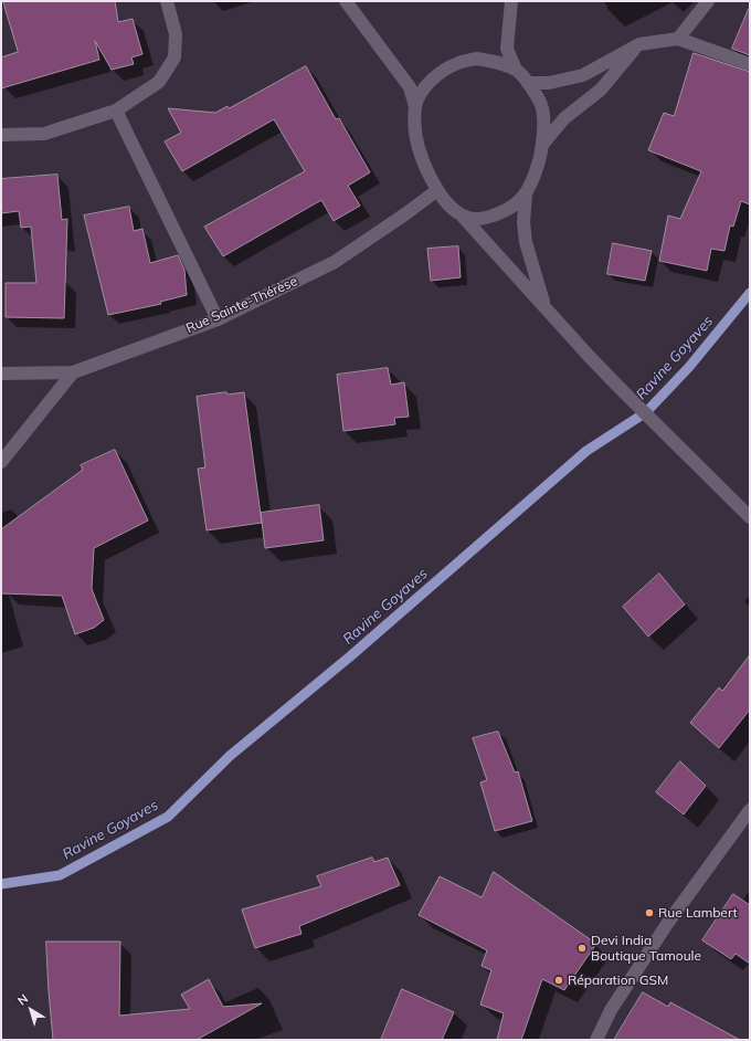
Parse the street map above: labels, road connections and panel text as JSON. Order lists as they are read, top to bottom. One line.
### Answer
{"streets":{"street":["Rue Sainte-Thérèse"]},"water":["Ravine Goyaves"],"places":["Rue Lambert","Devi India Boutique Tamoule","Réparation GSM"],"north":"top left"}
